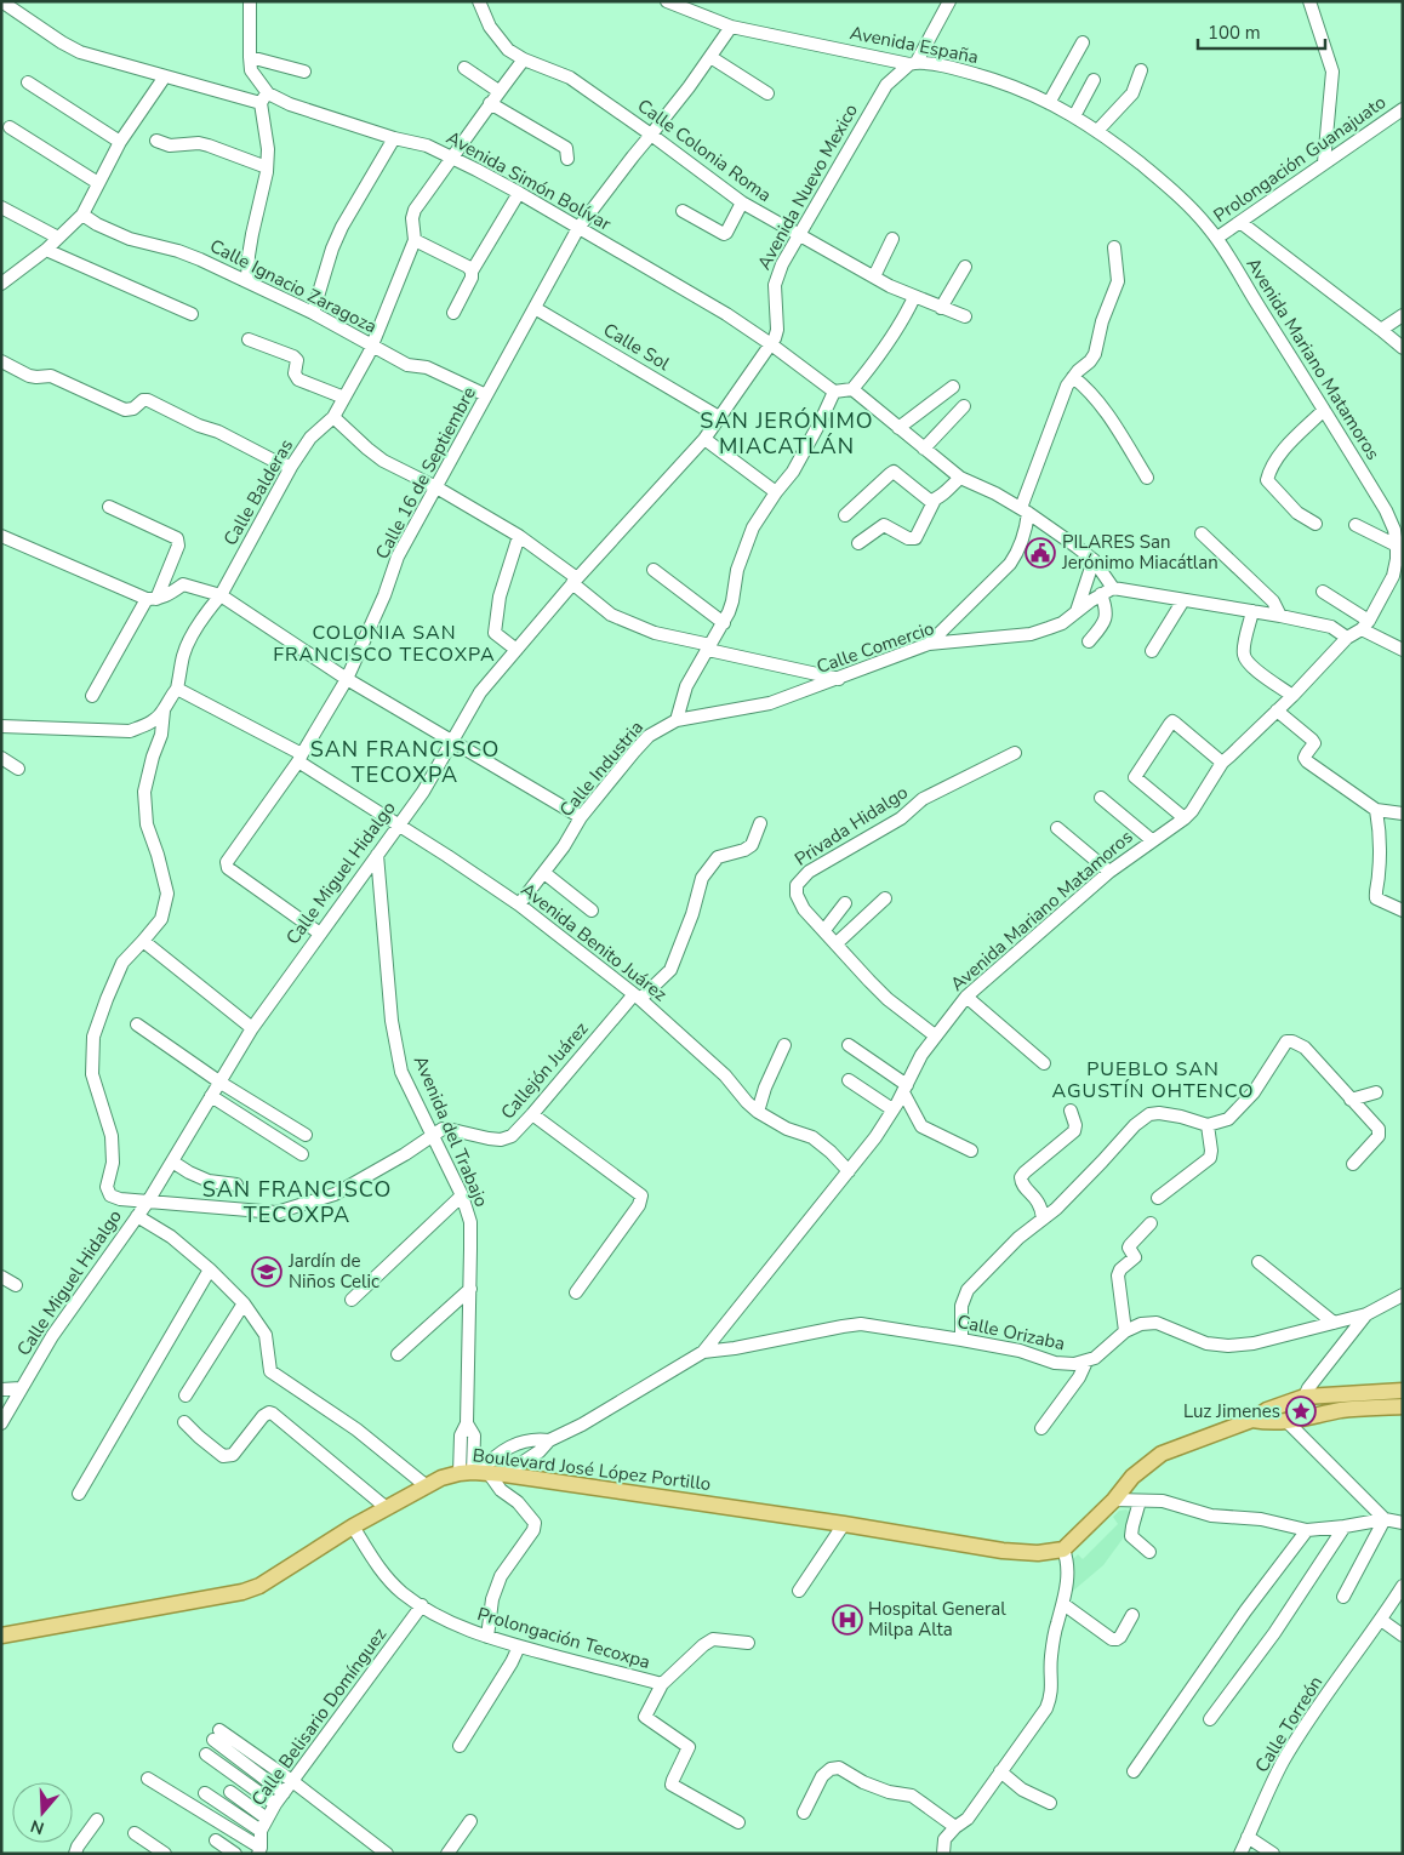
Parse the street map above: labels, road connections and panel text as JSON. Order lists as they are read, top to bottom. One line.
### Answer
{"streets":{"main road":["Boulevard José López Portillo"],"street":["Avenida España","Calle Colonia Roma","Prolongación Guanajuato","Avenida Simón Bolívar","Avenida Nuevo Mexico","Calle Ignacio Zaragoza","Calle Sol","Avenida Mariano Matamoros","Calle 16 de Septiembre","Calle Balderas","Calle Comercio","Calle Industria","Privada Hidalgo","Calle Miguel Hidalgo","Avenida Benito Juárez","Callejón Juárez","Avenida del Trabajo","Calle Orizaba","Prolongación Tecoxpa","Calle Belisario Domínguez","Calle Torreón"]},"crossings":[["Avenida España","Prolongación Guanajuato"],["Avenida España","Avenida Mariano Matamoros"],["Avenida España","Calle 16 de Septiembre"],["Calle Colonia Roma","Avenida Nuevo Mexico"],["Calle Colonia Roma","Calle 16 de Septiembre"],["Calle Colonia Roma","Calle Balderas"],["Prolongación Guanajuato","Avenida Mariano Matamoros"],["Avenida Simón Bolívar","Avenida Nuevo Mexico"],["Avenida Simón Bolívar","Calle 16 de Septiembre"],["Avenida Simón Bolívar","Calle Balderas"],["Avenida Simón Bolívar","Calle Miguel Hidalgo"],["Avenida Nuevo Mexico","Calle Miguel Hidalgo"],["Calle Ignacio Zaragoza","Calle 16 de Septiembre"],["Calle Ignacio Zaragoza","Calle Balderas"],["Calle Sol","Calle 16 de Septiembre"],["Calle Sol","Calle Miguel Hidalgo"],["Avenida Mariano Matamoros","Privada Hidalgo"],["Avenida Mariano Matamoros","Avenida Benito Juárez"],["Avenida Mariano Matamoros","Avenida del Trabajo"],["Avenida Mariano Matamoros","Calle Orizaba"],["Avenida Mariano Matamoros","Boulevard José López Portillo"],["Calle 16 de Septiembre","Calle Miguel Hidalgo"],["Calle 16 de Septiembre","Avenida Benito Juárez"],["Calle Balderas","Avenida Benito Juárez"],["Calle Comercio","Calle Industria"],["Calle Industria","Avenida Benito Juárez"],["Calle Miguel Hidalgo","Avenida Benito Juárez"],["Calle Miguel Hidalgo","Avenida del Trabajo"],["Avenida Benito Juárez","Callejón Juárez"],["Callejón Juárez","Avenida del Trabajo"],["Avenida del Trabajo","Boulevard José López Portillo"],["Boulevard José López Portillo","Prolongación Tecoxpa"],["Prolongación Tecoxpa","Calle Belisario Domínguez"]],"districts":["SAN JERÓNIMO MIACATLÁN","COLONIA SAN FRANCISCO TECOXPA","SAN FRANCISCO TECOXPA","PUEBLO SAN AGUSTÍN OHTENCO","SAN FRANCISCO TECOXPA"],"places":{"public building":["PILARES San Jerónimo Miacátlan"],"school or university":["Jardín de Niños Celic"],"place":["Luz Jimenes"],"hospital":["Hospital General Milpa Alta"]},"scale_bar":"100 m","north":"bottom"}
